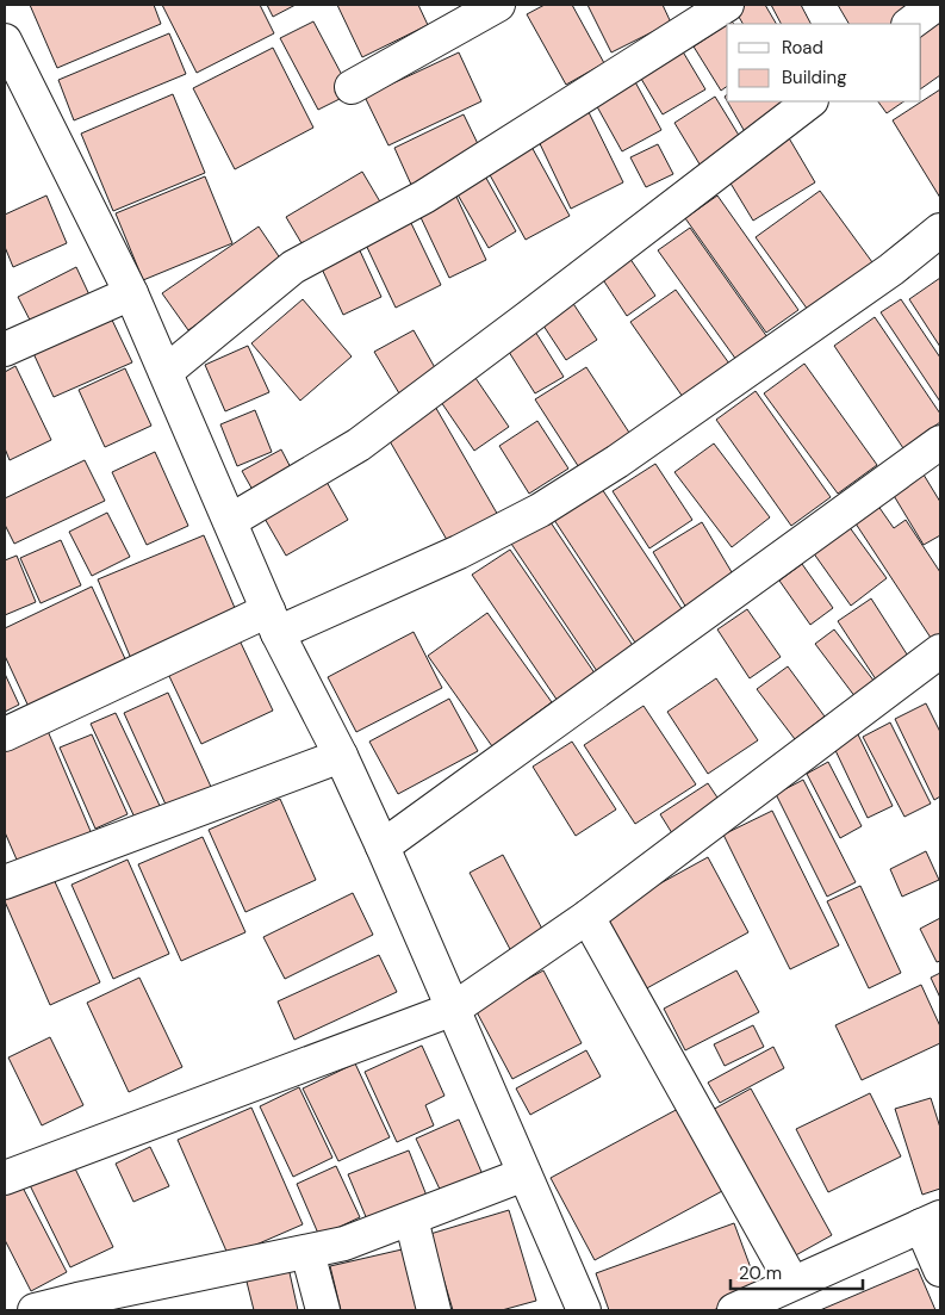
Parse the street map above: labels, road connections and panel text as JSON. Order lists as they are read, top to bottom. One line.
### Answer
{"legend":["Road","Building"],"scale_bar":"20 m"}
